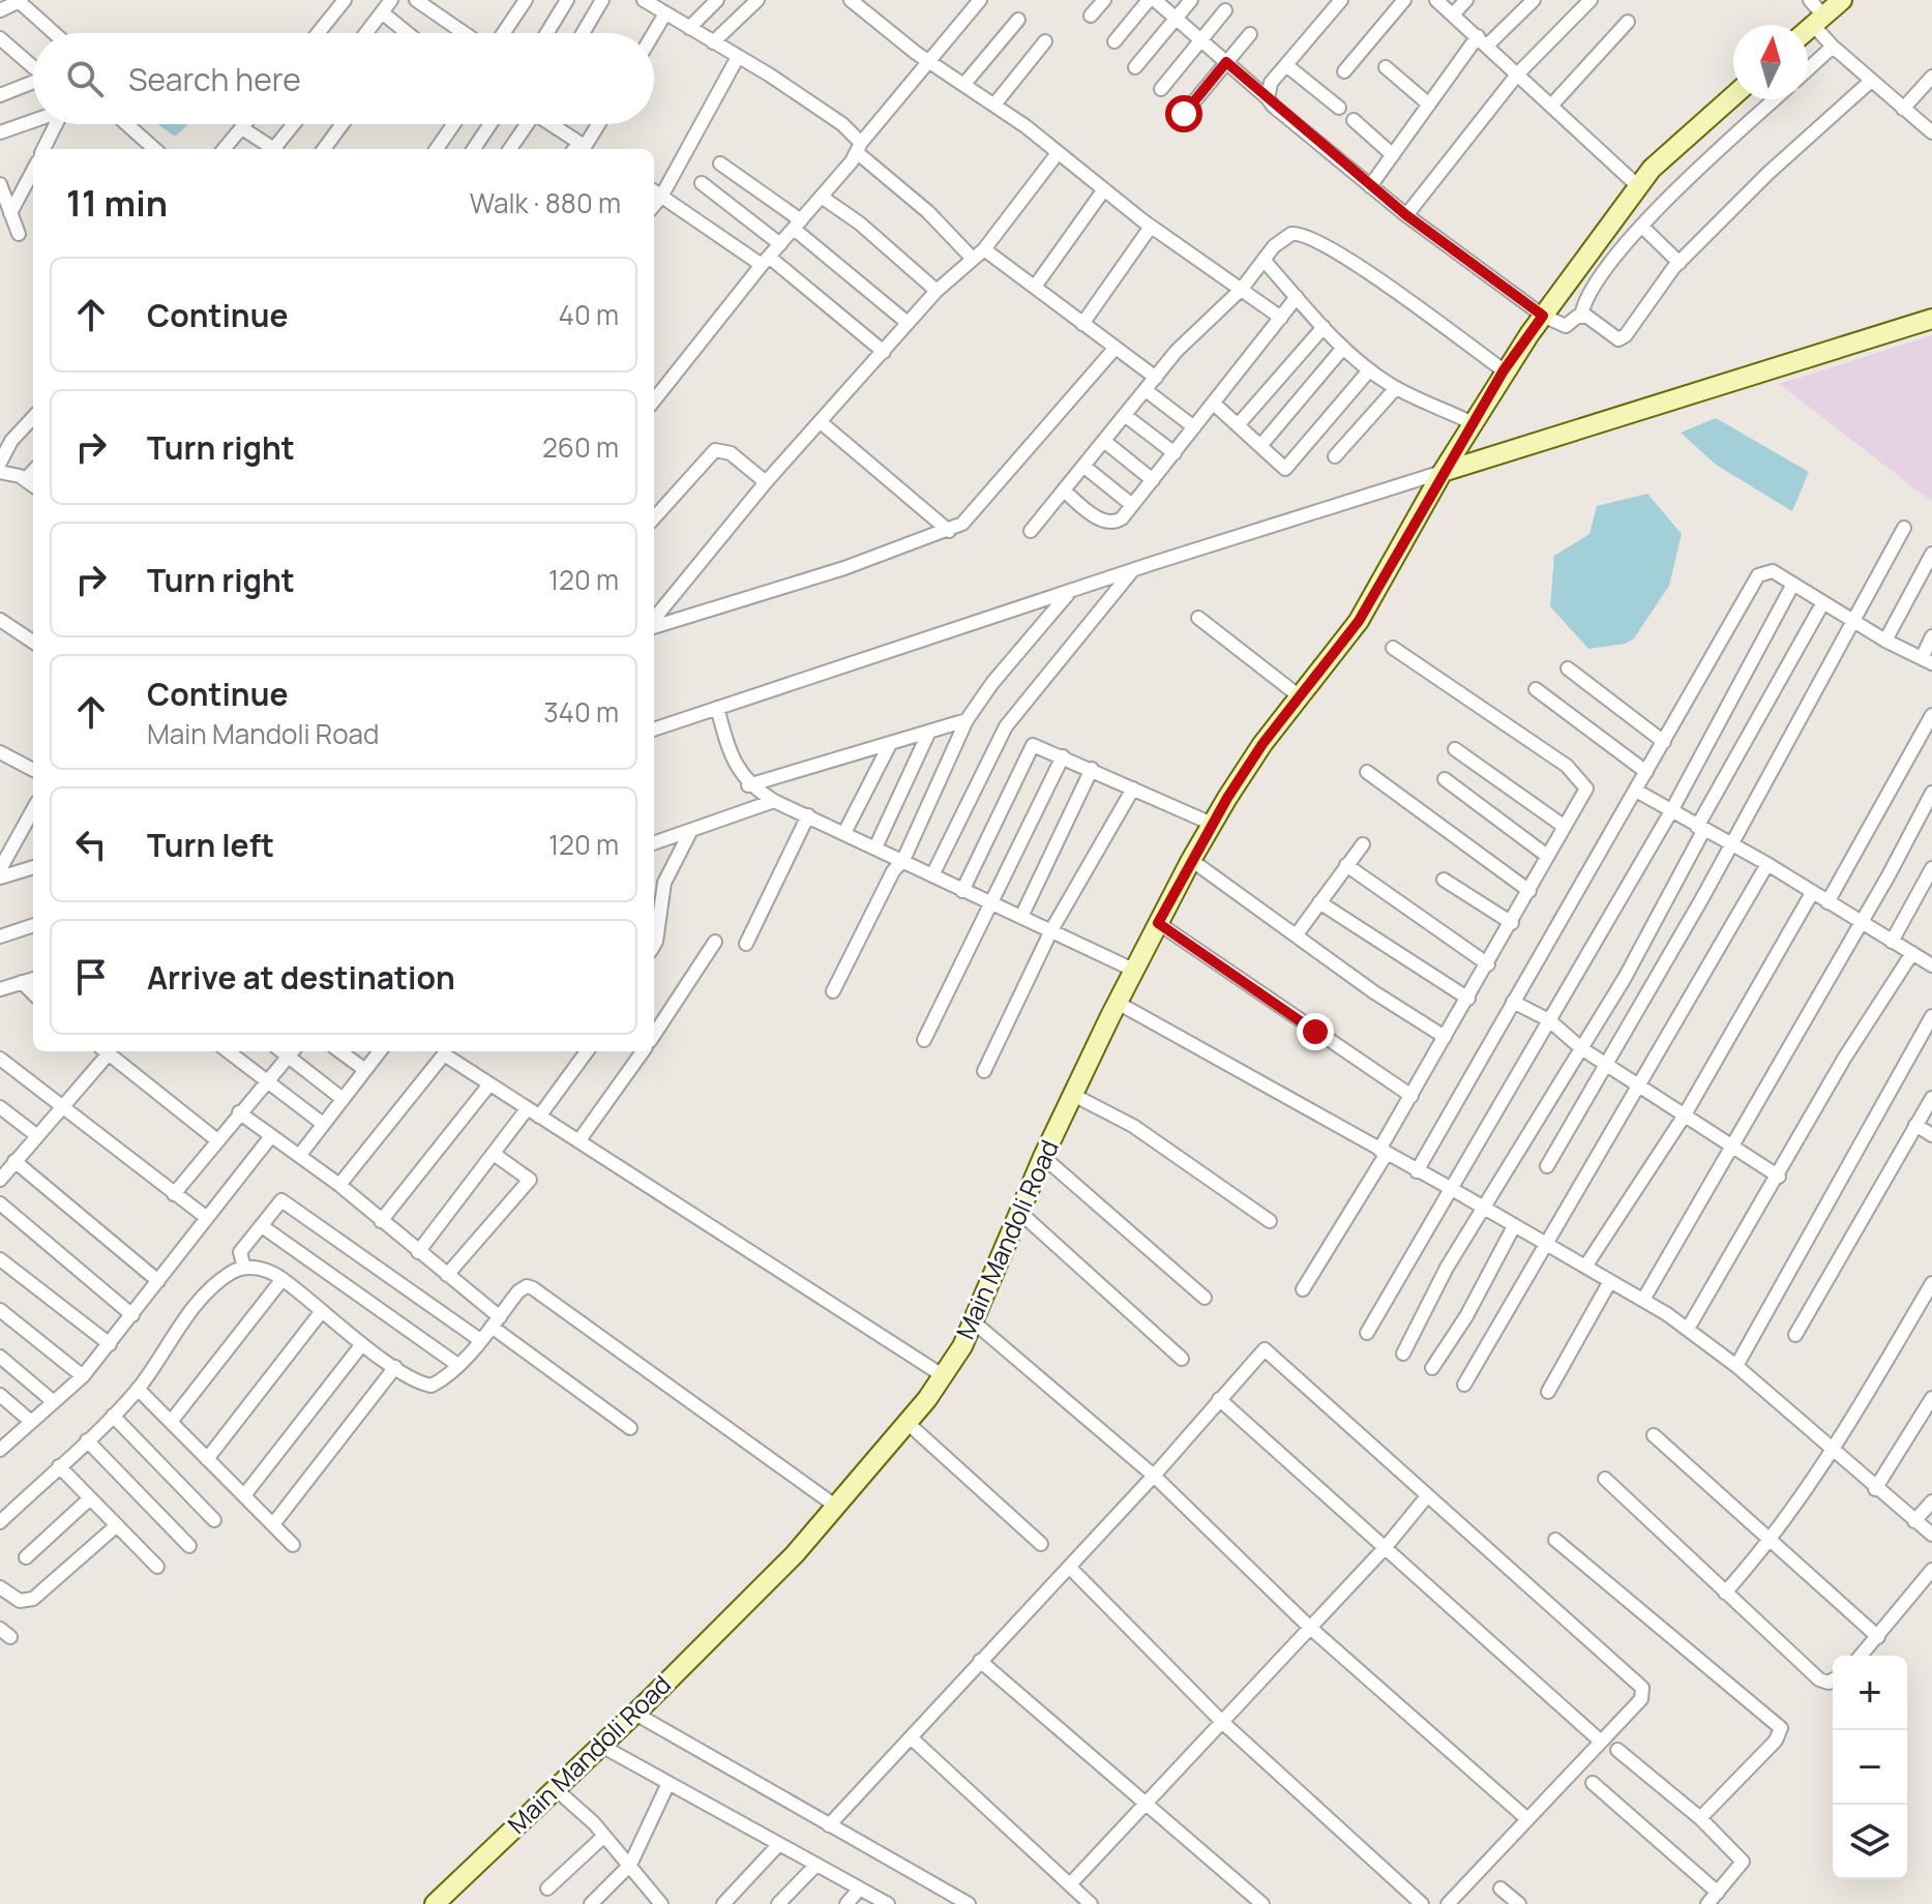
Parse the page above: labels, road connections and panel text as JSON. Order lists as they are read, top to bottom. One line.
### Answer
{"streets":{"street":["Main Mandoli Road"]},"north":"top","page":{"search":"Search here","heading":["11 min","Walk · 880 m"],"list":[["Continue","40 m"],["Turn right","260 m"],["Turn right","120 m"],["Continue","Main Mandoli Road","340 m"],["Turn left","120 m"],"Arrive at destination"],"map_buttons":["+","−"]}}
